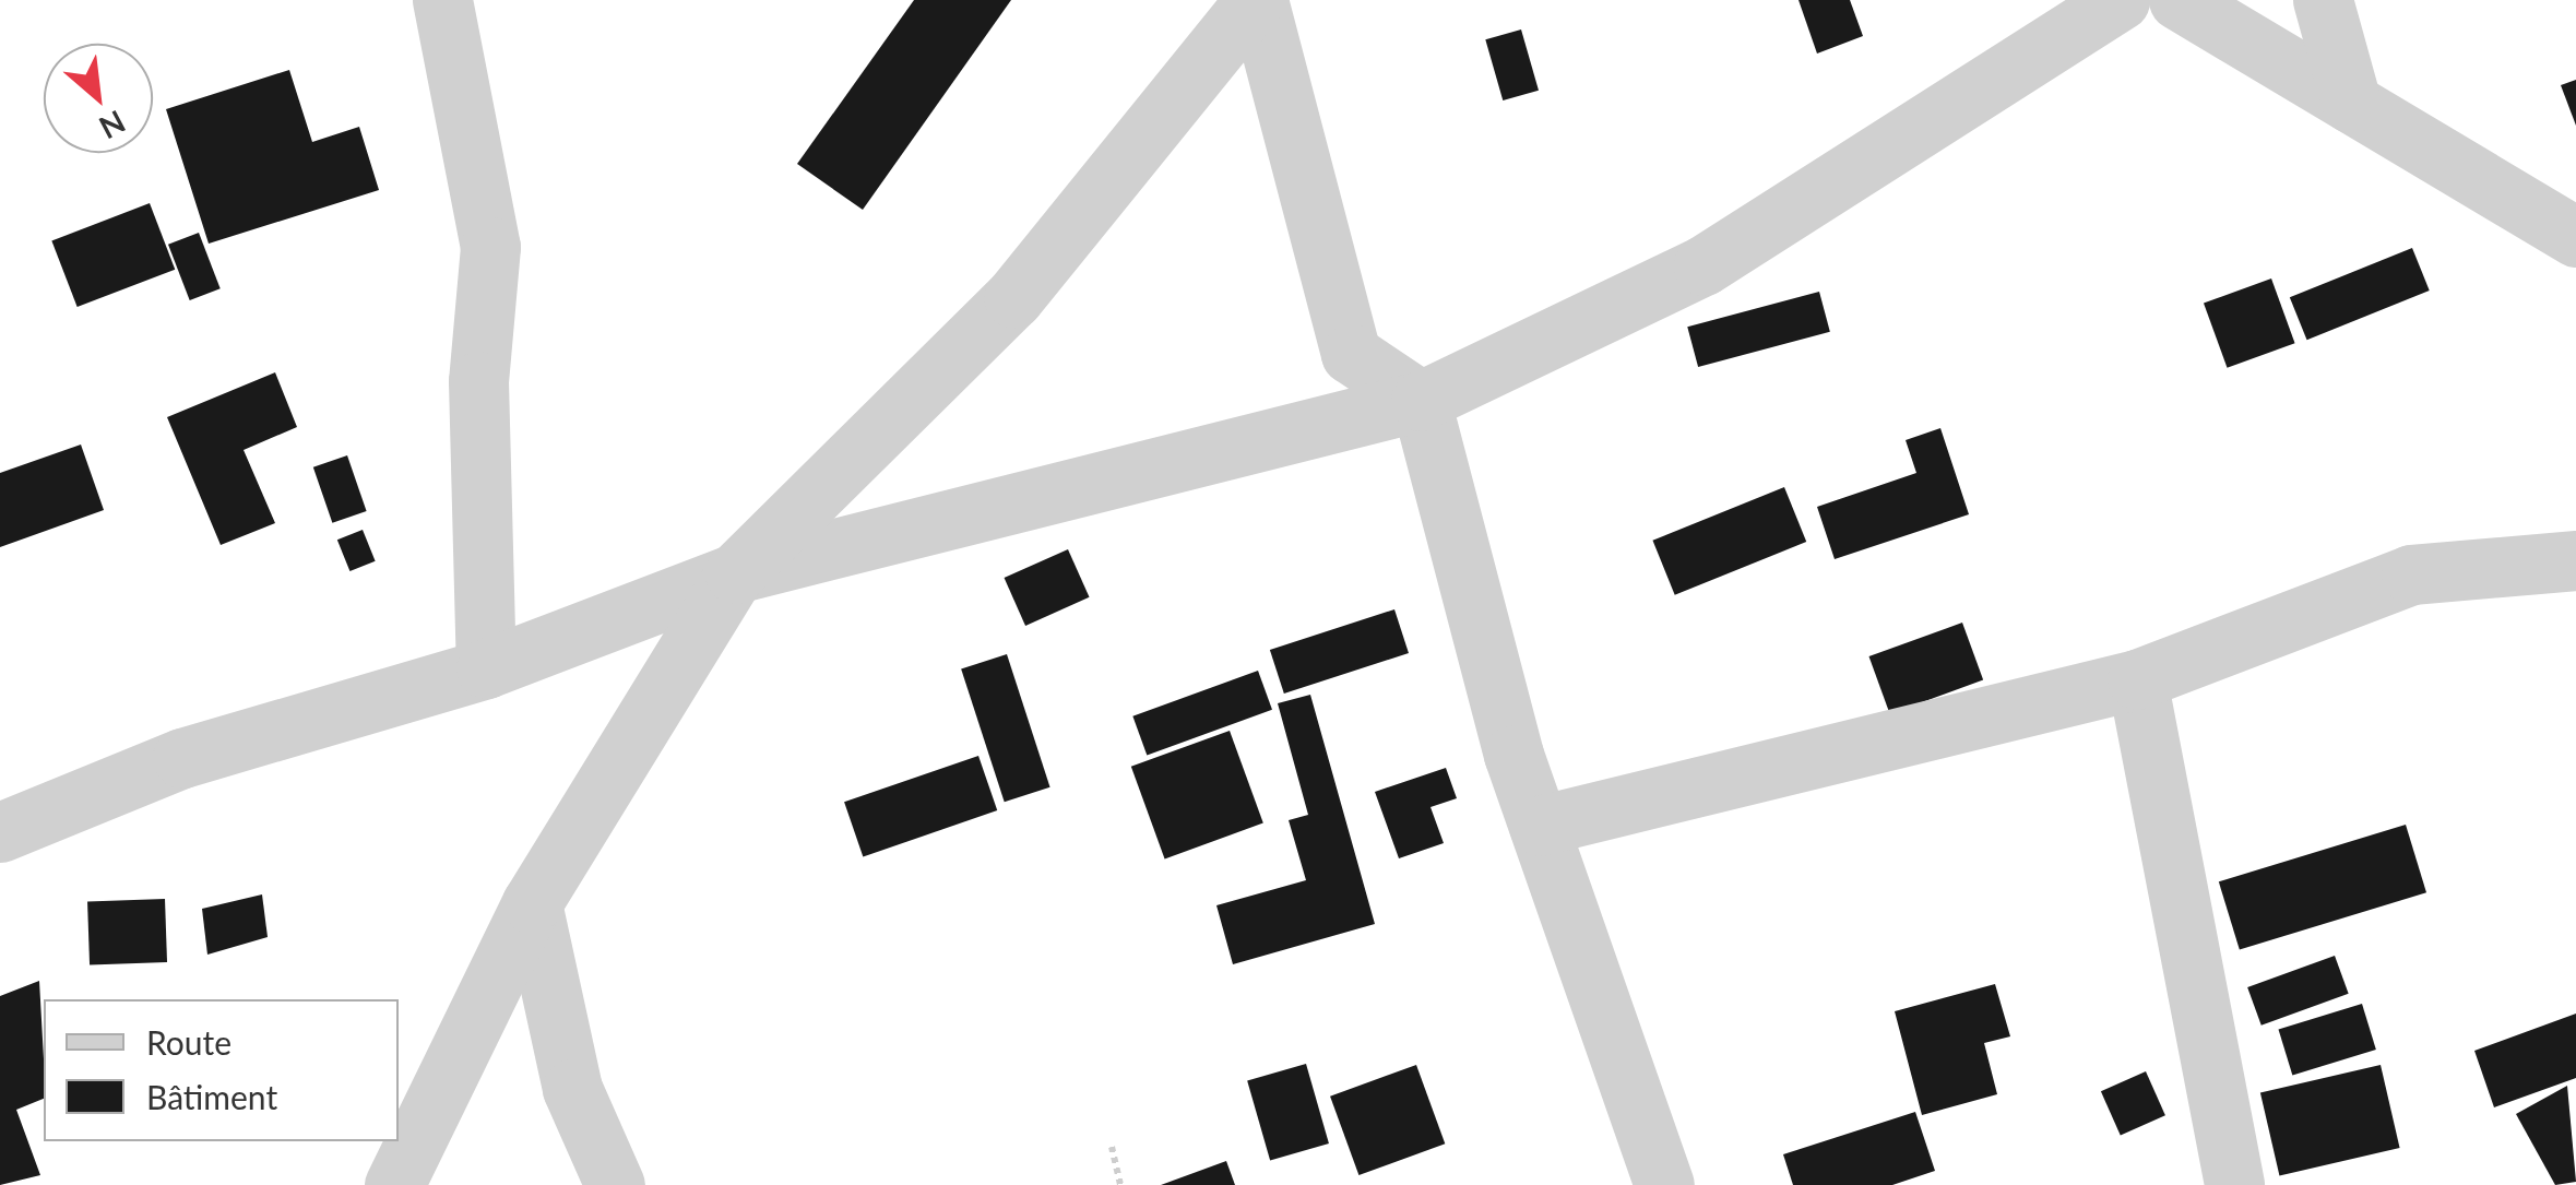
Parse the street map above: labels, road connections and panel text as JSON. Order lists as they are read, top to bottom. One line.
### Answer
{"legend":["Route","Bâtiment"],"north":"bottom right"}
